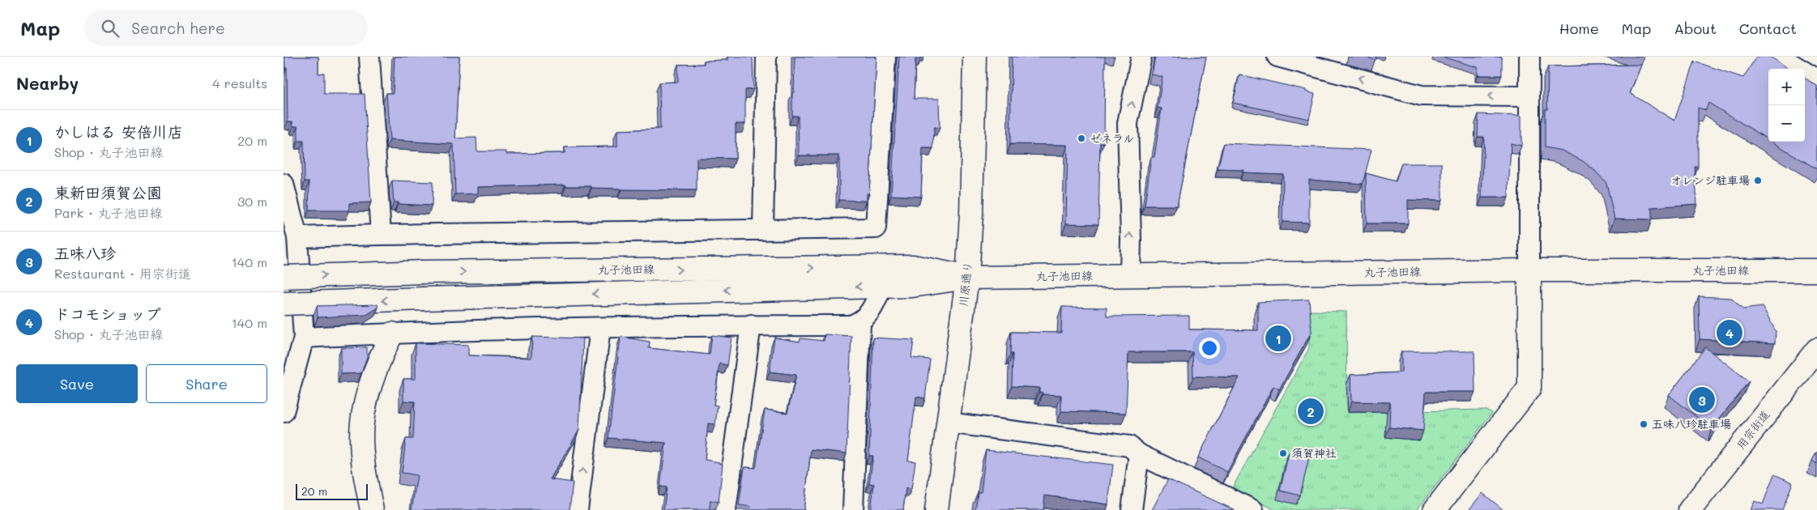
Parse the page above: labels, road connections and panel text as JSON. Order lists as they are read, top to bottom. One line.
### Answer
{"streets":{"street":["丸子池田線","川原通り","用宗街道"]},"crossings":[["丸子池田線","川原通り"]],"places":["ゼネラル","オレンジ駐車場","五味八珍駐車場","須賀神社"],"scale_bar":"20 m","page":{"header":"Map","search":"Search here","nav":["Home","Map","About","Contact"],"heading":["Nearby","4 results"],"map_buttons":["+","−"],"list":[{"mark":"1","name":"かしはる 安倍川店","note":"Shop · 丸子池田線","value":"20 m"},{"mark":"2","name":"東新田須賀公園","note":"Park · 丸子池田線","value":"30 m"},{"mark":"3","name":"五味八珍","note":"Restaurant · 用宗街道","value":"140 m"},{"mark":"4","name":"ドコモショップ","note":"Shop · 丸子池田線","value":"140 m"}],"pins":["4","1","3","2"],"buttons":["Save","Share"],"scale":"20 m"}}
